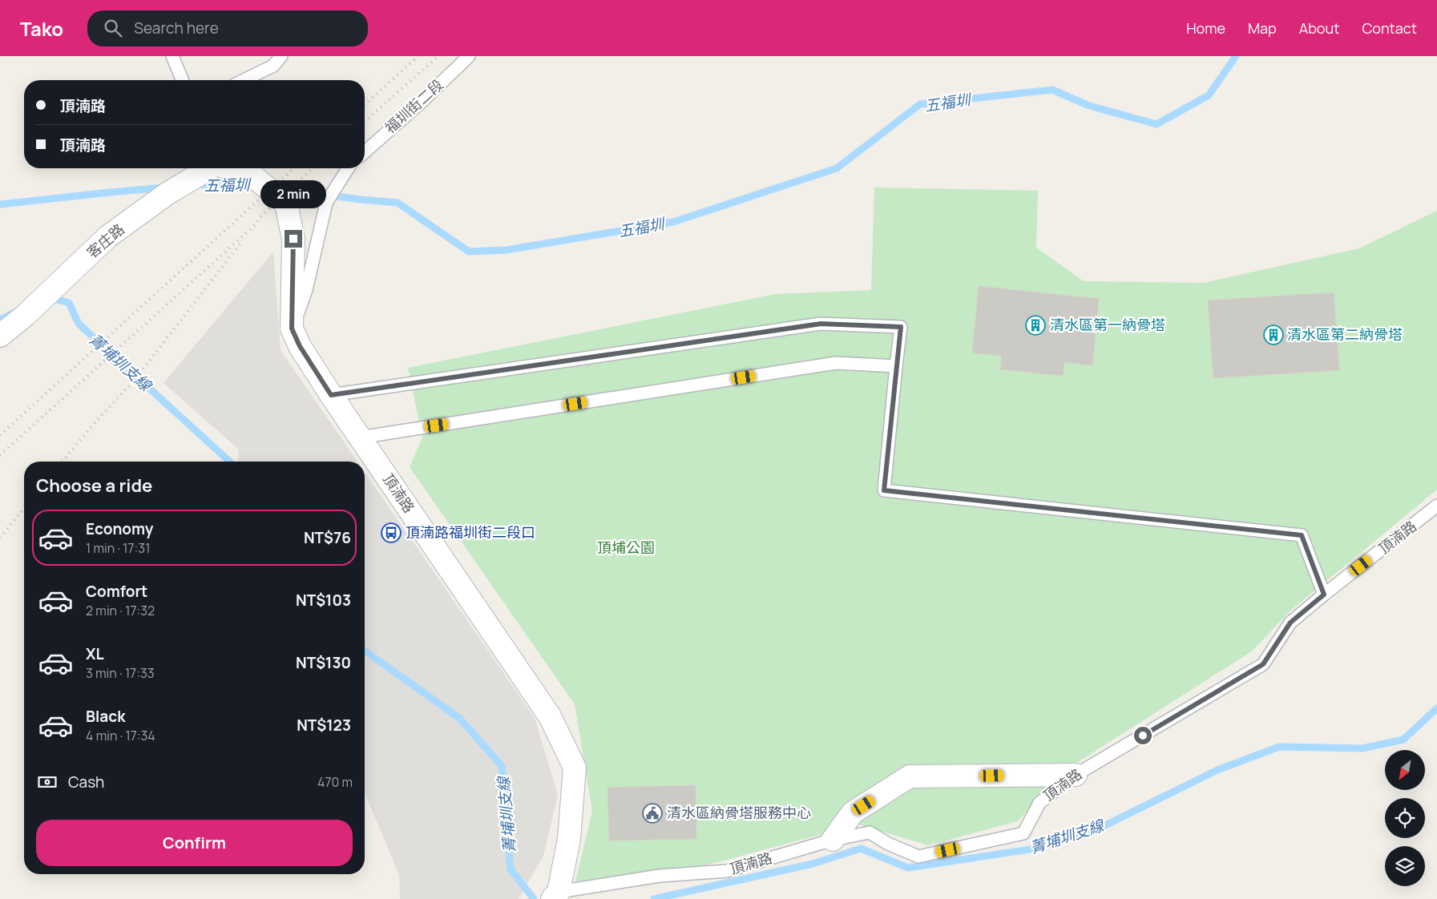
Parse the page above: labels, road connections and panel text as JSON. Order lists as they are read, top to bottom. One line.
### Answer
{"streets":{"street":["客庄路","頂湳路"],"lane":["福圳街二段"]},"water":["五福圳","菁埔圳支線"],"parks":["頂埔公園"],"places":{"building":["清水區第一納骨塔","清水區第二納骨塔"],"bus stop":["頂湳路福圳街二段口"],"public building":["清水區納骨塔服務中心"]},"north":"bottom left","page":{"header":"Tako","search":"Search here","nav":["Home","Map","About","Contact"],"banner":["頂湳路","頂湳路"],"bubble":"2 min","heading":"Choose a ride","list":[{"name":"Economy","note":"1 min · 17:31","value":"NT$76"},{"name":"Comfort","note":"2 min · 17:32","value":"NT$103"},{"name":"XL","note":"3 min · 17:33","value":"NT$130"},{"name":"Black","note":"4 min · 17:34","value":"NT$123"}],"pay":["Cash","470 m"],"buttons":"Confirm"}}
